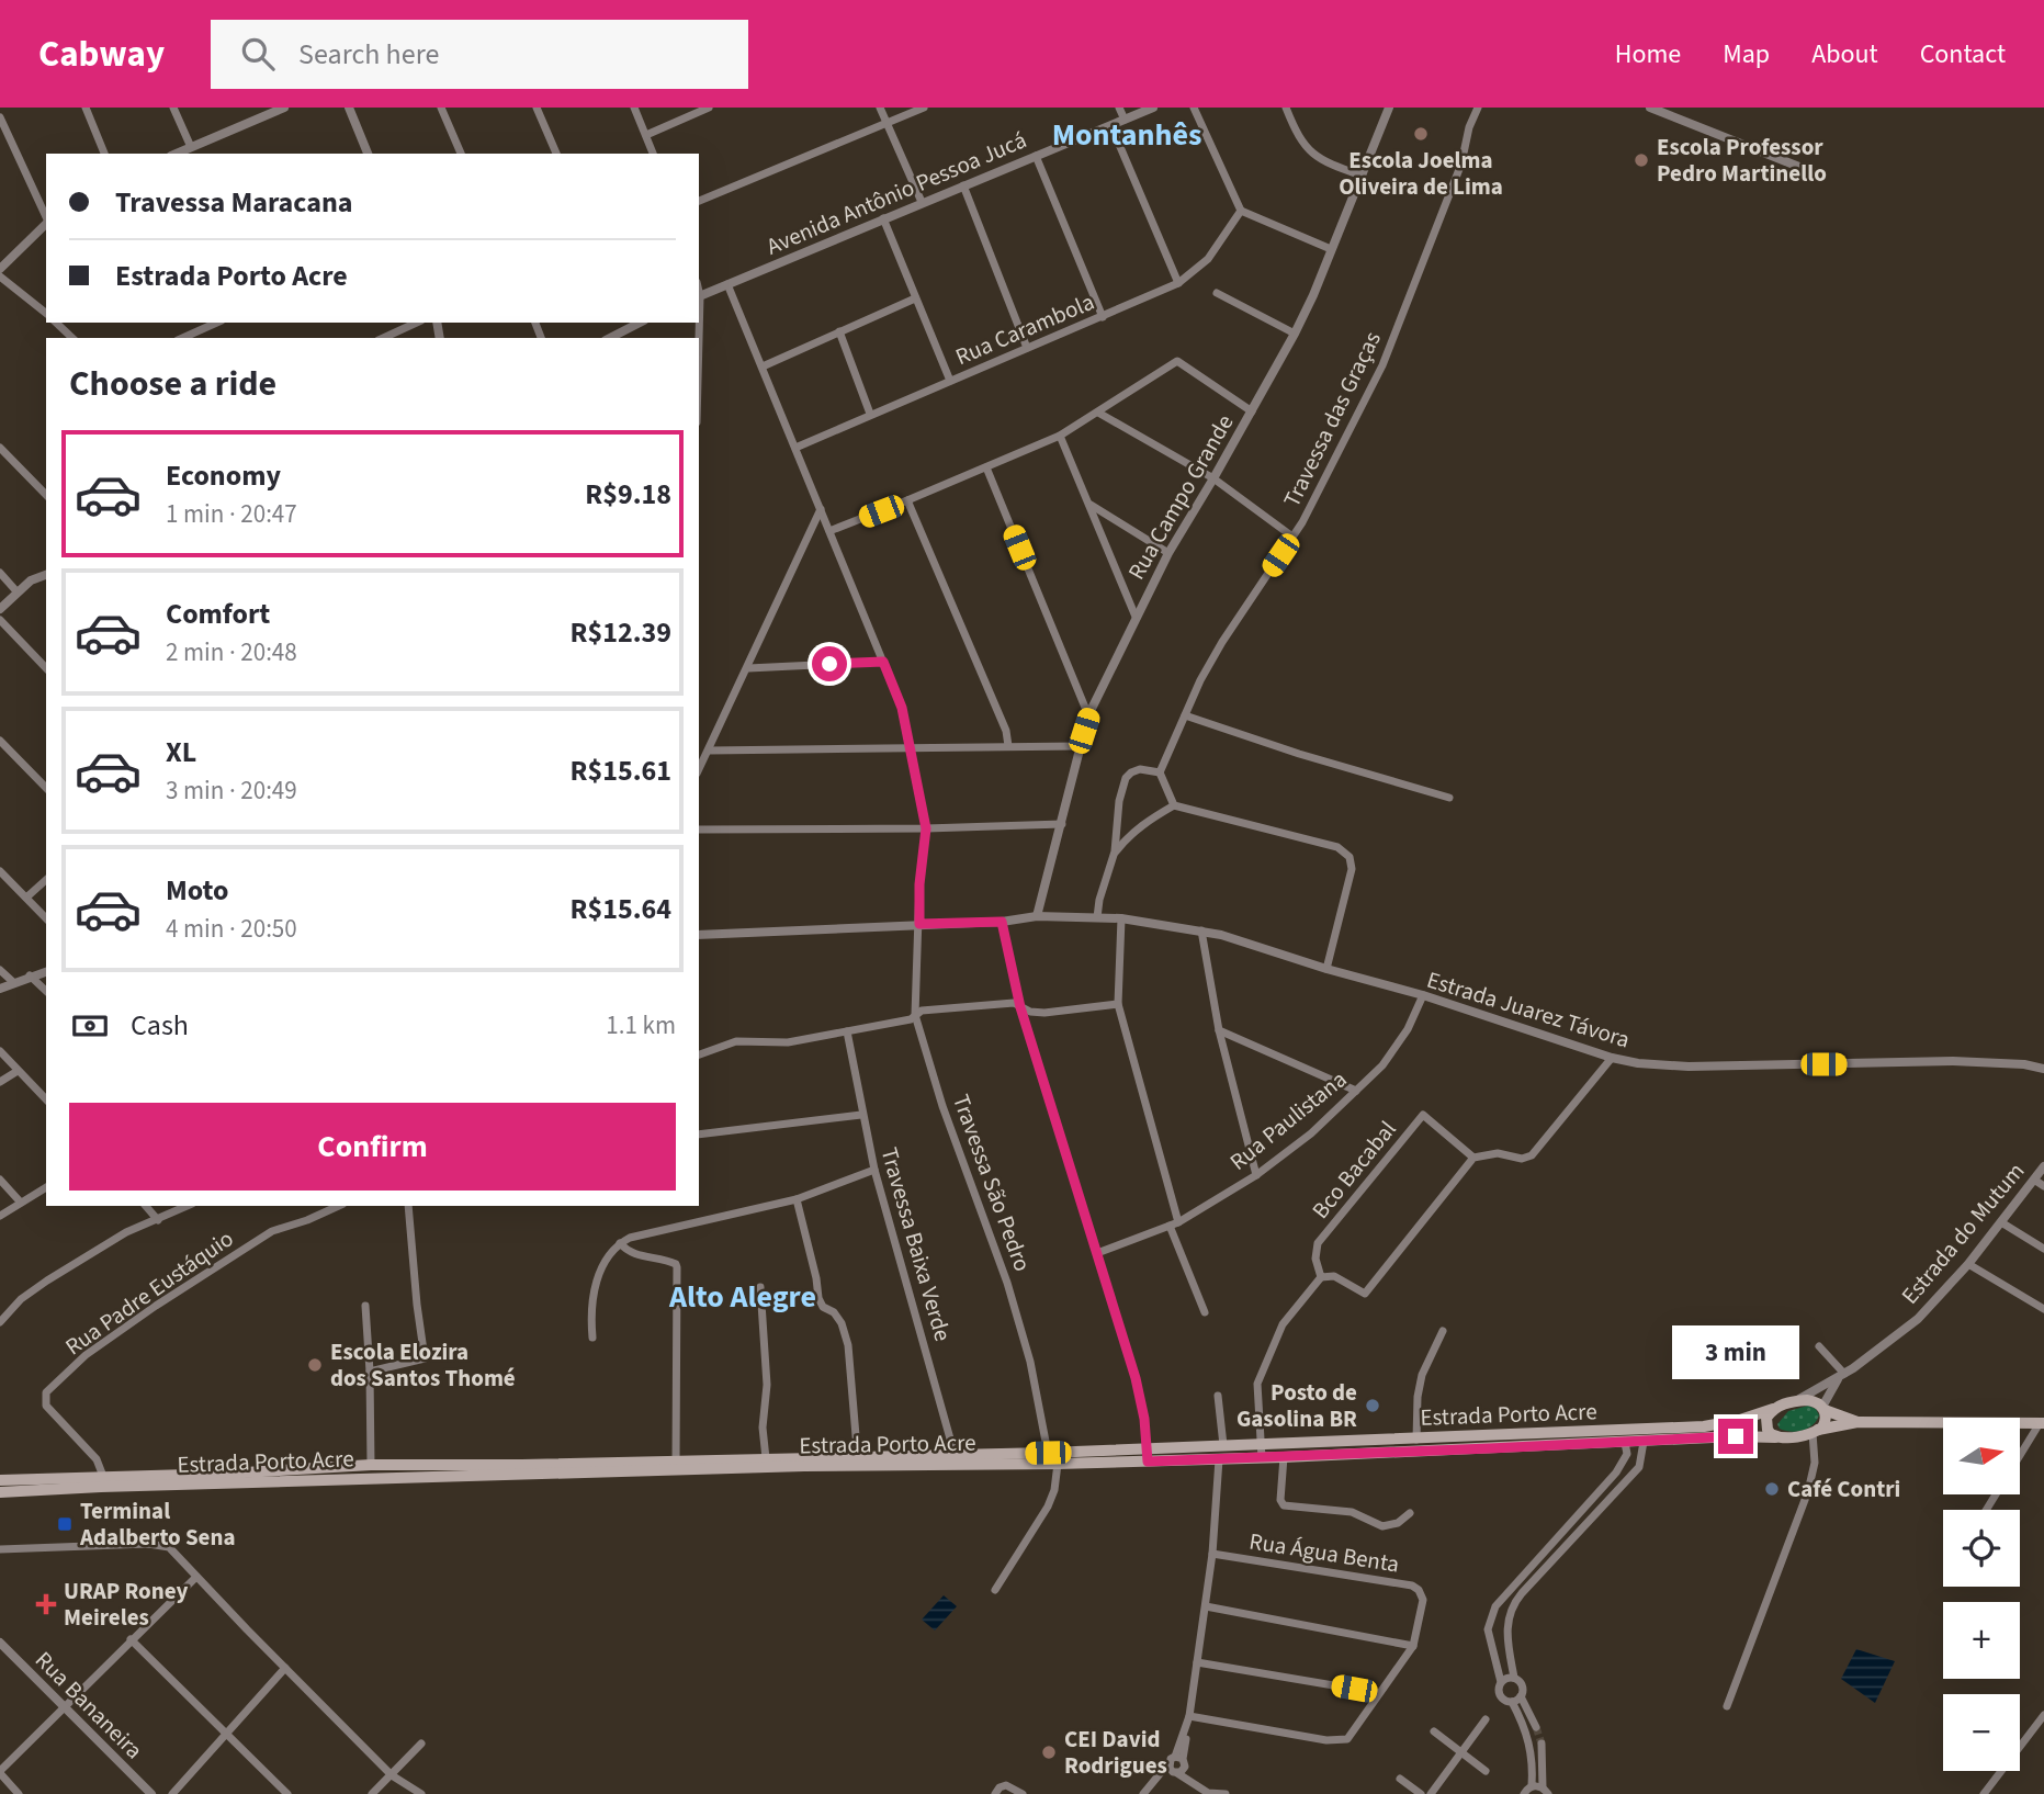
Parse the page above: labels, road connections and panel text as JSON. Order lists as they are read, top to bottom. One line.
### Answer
{"streets":{"main road":["Estrada Porto Acre"],"street":["Avenida Antônio Pessoa Jucá","Rua Carambola","Travessa das Graças","Rua Campo Grande","Estrada Juarez Távora","Rua Paulistana","Bco Bacabal","Travessa São Pedro","Estrada do Mutum","Travessa Baixa Verde","Rua Padre Eustáquio","Rua Água Benta","Rua Bananeira"]},"crossings":[["Avenida Antônio Pessoa Jucá","Travessa São Pedro"],["Rua Carambola","Travessa São Pedro"],["Rua Campo Grande","Estrada Juarez Távora"],["Estrada Juarez Távora","Rua Paulistana"],["Estrada Juarez Távora","Travessa São Pedro"],["Travessa São Pedro","Estrada Porto Acre"],["Estrada do Mutum","Estrada Porto Acre"],["Travessa Baixa Verde","Estrada Porto Acre"],["Rua Padre Eustáquio","Estrada Porto Acre"]],"districts":["Montanhês","Alto Alegre"],"places":{"other":["Escola Joelma Oliveira de Lima","Escola Professor Pedro Martinello","Escola Elozira dos Santos Thomé","Posto de Gasolina BR","Café Contri","CEI David Rodrigues"],"transit":["Terminal Adalberto Sena"],"health":["URAP Roney Meireles"]},"north":"right","page":{"header":"Cabway","search":"Search here","nav":["Home","Map","About","Contact"],"banner":["Travessa Maracana","Estrada Porto Acre"],"heading":"Choose a ride","list":[{"name":"Economy","note":"1 min · 20:47","value":"R$9.18"},{"name":"Comfort","note":"2 min · 20:48","value":"R$12.39"},{"name":"XL","note":"3 min · 20:49","value":"R$15.61"},{"name":"Moto","note":"4 min · 20:50","value":"R$15.64"}],"pay":["Cash","1.1 km"],"buttons":"Confirm","bubble":"3 min","map_buttons":["+","−"]}}
